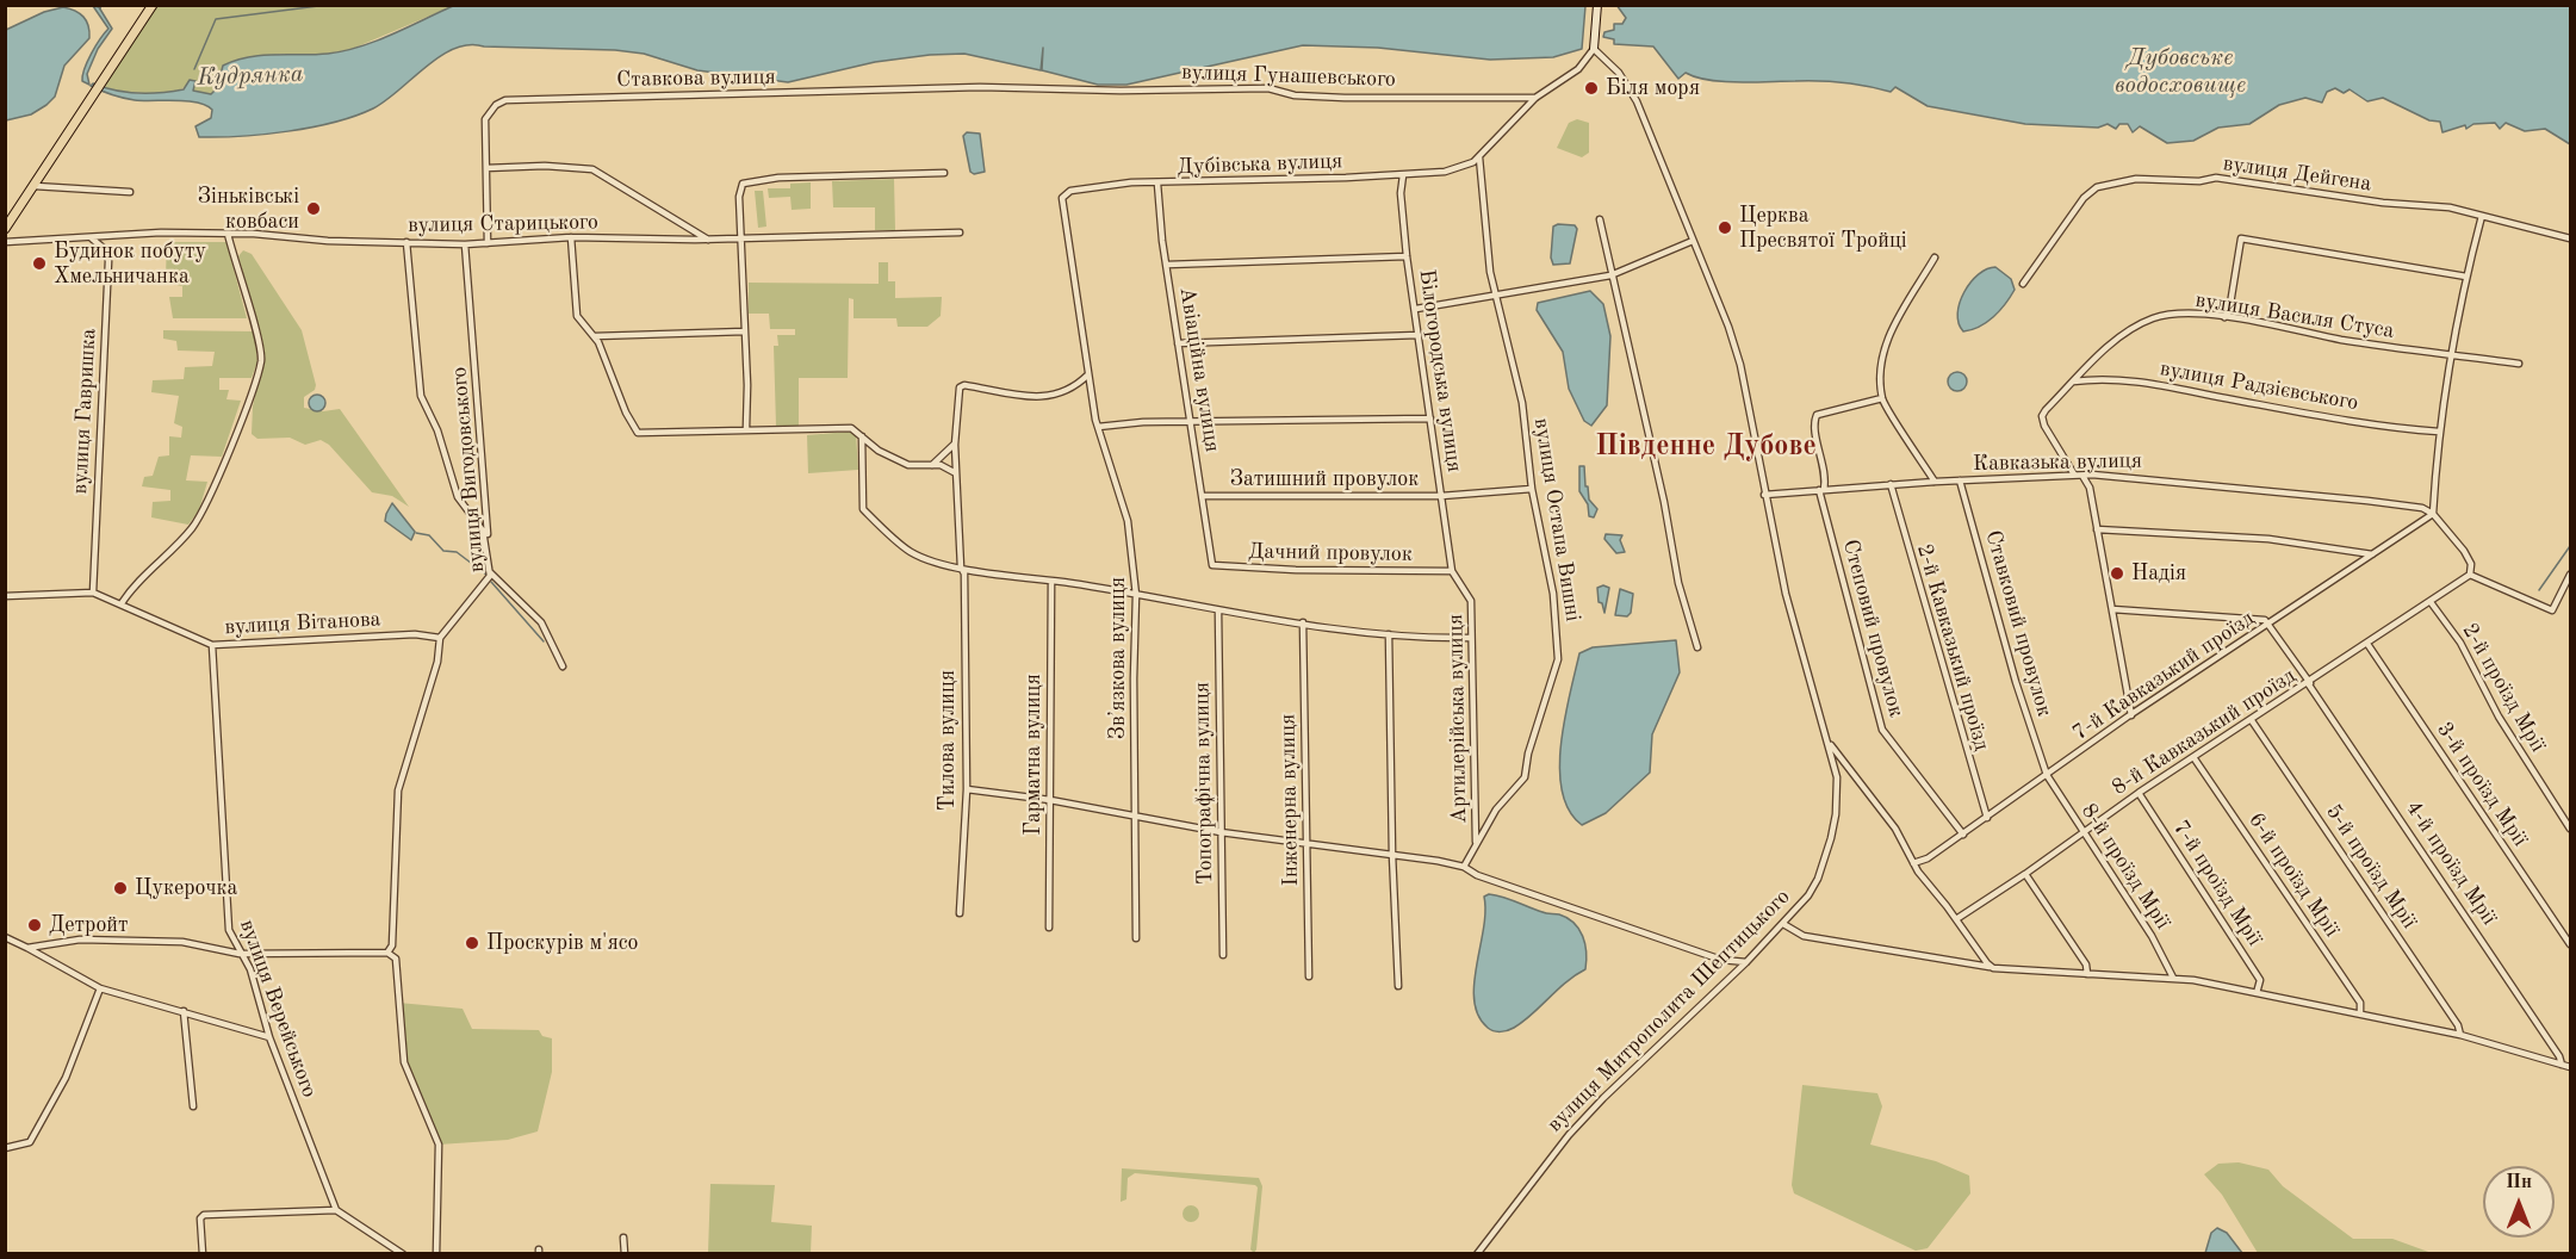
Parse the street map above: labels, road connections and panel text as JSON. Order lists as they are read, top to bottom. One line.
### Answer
{"streets":{"street":["вулиця Гунашевського","Ставкова вулиця","Дубівська вулиця","вулиця Дейгена","вулиця Старицького","вулиця Василя Стуса","Авіаційна вулиця","Білогородська вулиця","вулиця Радзієвського","вулиця Гавришка","Кавказька вулиця","вулиця Вигодовського","Затишний провулок","вулиця Остапа Вишні","Дачний провулок","вулиця Вітанова","Ставковий провулок","Степовий провулок","2-й Кавказький проїзд","Звʼязкова вулиця","7-й Кавказький проїзд","2-й проїзд Мрії","Артилерійська вулиця","8-й Кавказький проїзд","Тилова вулиця","Гарматна вулиця","Топографічна вулиця","3-й проїзд Мрії","Інженерна вулиця","4-й проїзд Мрії","8-й проїзд Мрії","5-й проїзд Мрії","6-й проїзд Мрії","7-й проїзд Мрії","вулиця Верейського","вулиця Митрополита Шептицького"]},"crossings":[["вулиця Гунашевського","Ставкова вулиця"],["вулиця Гунашевського","Дубівська вулиця"],["Ставкова вулиця","вулиця Старицького"],["Дубівська вулиця","Авіаційна вулиця"],["Дубівська вулиця","Білогородська вулиця"],["Дубівська вулиця","вулиця Остапа Вишні"],["Дубівська вулиця","Звʼязкова вулиця"],["Дубівська вулиця","Тилова вулиця"],["Дубівська вулиця","вулиця Митрополита Шептицького"],["вулиця Старицького","вулиця Гавришка"],["вулиця Старицького","вулиця Вигодовського"],["вулиця Василя Стуса","вулиця Радзієвського"],["вулиця Василя Стуса","Кавказька вулиця"],["Авіаційна вулиця","Затишний провулок"],["Авіаційна вулиця","Дачний провулок"],["Білогородська вулиця","Затишний провулок"],["Білогородська вулиця","Дачний провулок"],["Білогородська вулиця","Артилерійська вулиця"],["вулиця Гавришка","вулиця Вітанова"],["Кавказька вулиця","Ставковий провулок"],["Кавказька вулиця","Степовий провулок"],["Кавказька вулиця","2-й Кавказький проїзд"],["Кавказька вулиця","7-й Кавказький проїзд"],["Кавказька вулиця","вулиця Митрополита Шептицького"],["Затишний провулок","вулиця Остапа Вишні"],["вулиця Остапа Вишні","Артилерійська вулиця"],["Дачний провулок","Артилерійська вулиця"],["вулиця Вітанова","вулиця Верейського"],["Ставковий провулок","7-й Кавказький проїзд"],["Ставковий провулок","8-й проїзд Мрії"],["Степовий провулок","7-й Кавказький проїзд"],["2-й Кавказький проїзд","7-й Кавказький проїзд"],["7-й Кавказький проїзд","4-й проїзд Мрії"],["7-й Кавказький проїзд","8-й проїзд Мрії"],["2-й проїзд Мрії","8-й Кавказький проїзд"],["8-й Кавказький проїзд","3-й проїзд Мрії"],["8-й Кавказький проїзд","4-й проїзд Мрії"],["8-й Кавказький проїзд","8-й проїзд Мрії"],["8-й Кавказький проїзд","5-й проїзд Мрії"],["8-й Кавказький проїзд","6-й проїзд Мрії"],["8-й Кавказький проїзд","7-й проїзд Мрії"]],"districts":["Південне Дубове"],"water":["Дубовське водосховище","Кудрянка"],"places":["Біля моря","Зіньківські ковбаси","Церква Пресвятої Тройці","Будинок побуту Хмельничанка","Надія","Цукерочка","Детройт","Проскурів м'ясо"],"north":"top"}
